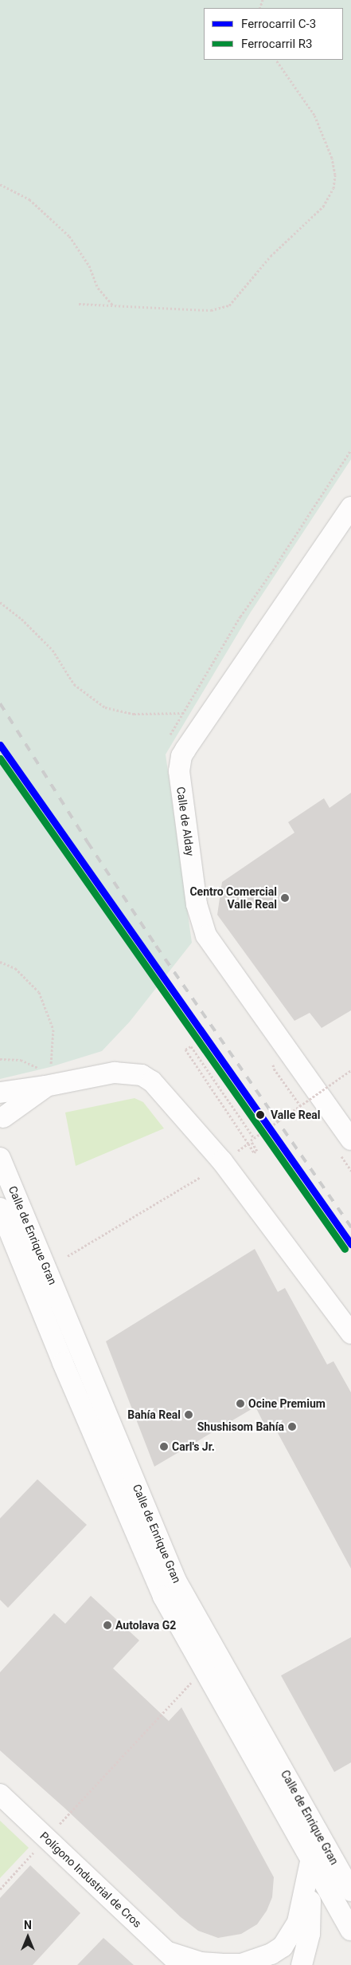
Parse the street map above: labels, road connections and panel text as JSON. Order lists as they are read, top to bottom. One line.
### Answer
{"streets":{"street":["Calle de Alday","Calle de Enrique Gran","Polígono Industrial de Cros"]},"places":["Centro Comercial Valle Real","Valle Real","Ocine Premium","Bahía Real","Shushisom Bahía","Carl's Jr.","Autolava G2"],"lines":["rail line C-3","rail line R3"],"legend":["Ferrocarril C-3","Ferrocarril R3"],"north":"top"}
